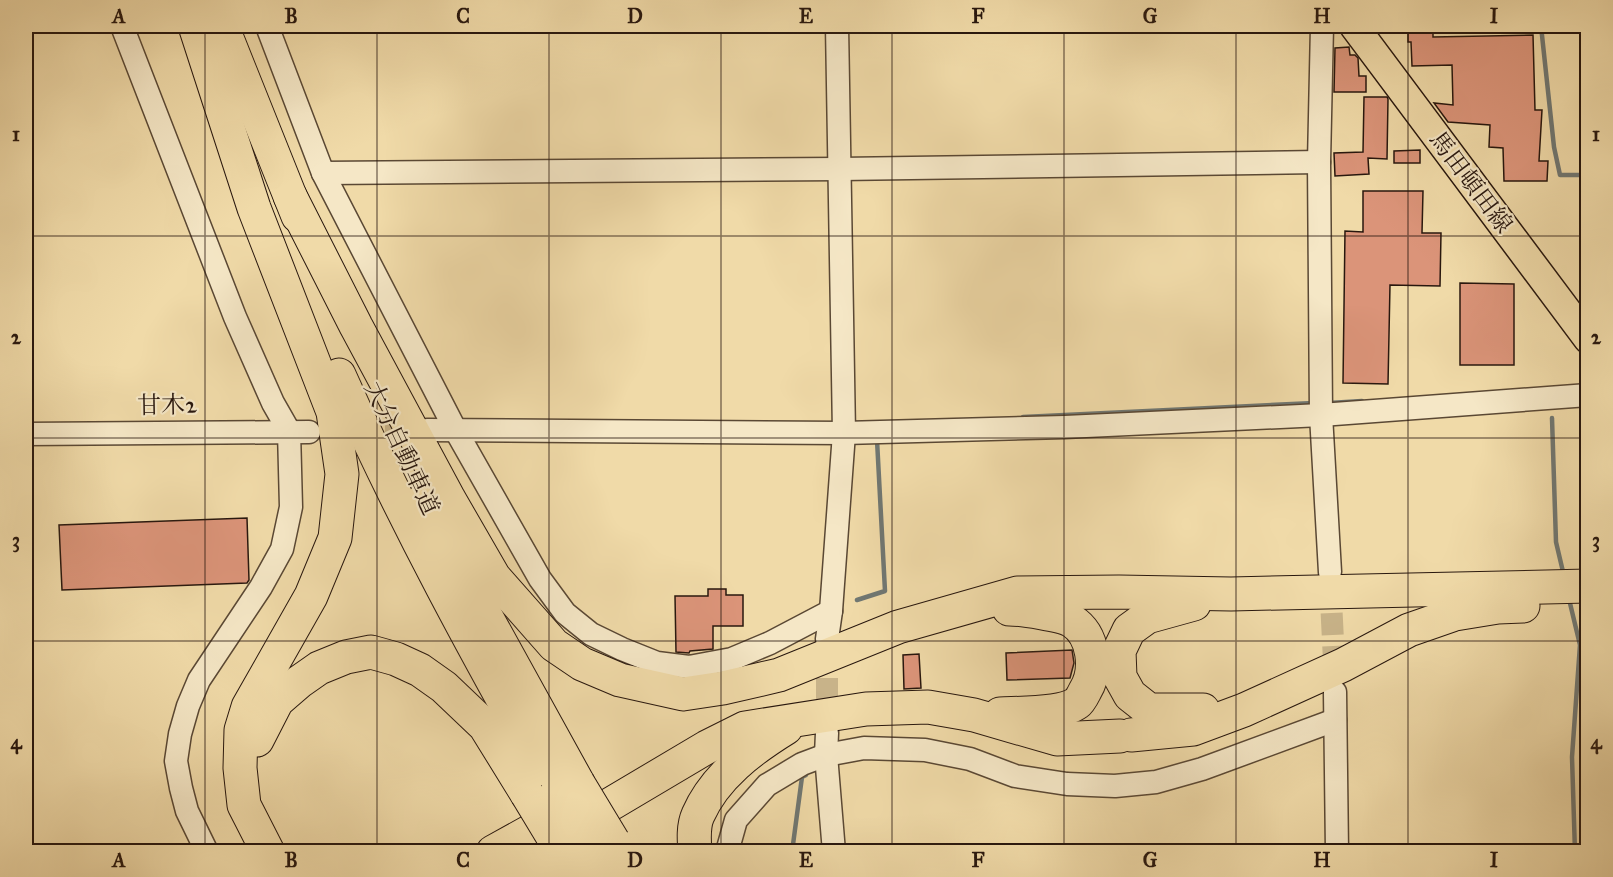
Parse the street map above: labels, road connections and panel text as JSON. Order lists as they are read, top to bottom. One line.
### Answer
{"streets":{"highway":["大分自動車道"],"main road":["馬田頓田線"],"street":["甘木2"]},"grid":{"columns":["A","B","C","D","E","F","G","H","I"],"rows":["1","2","3","4"]}}
